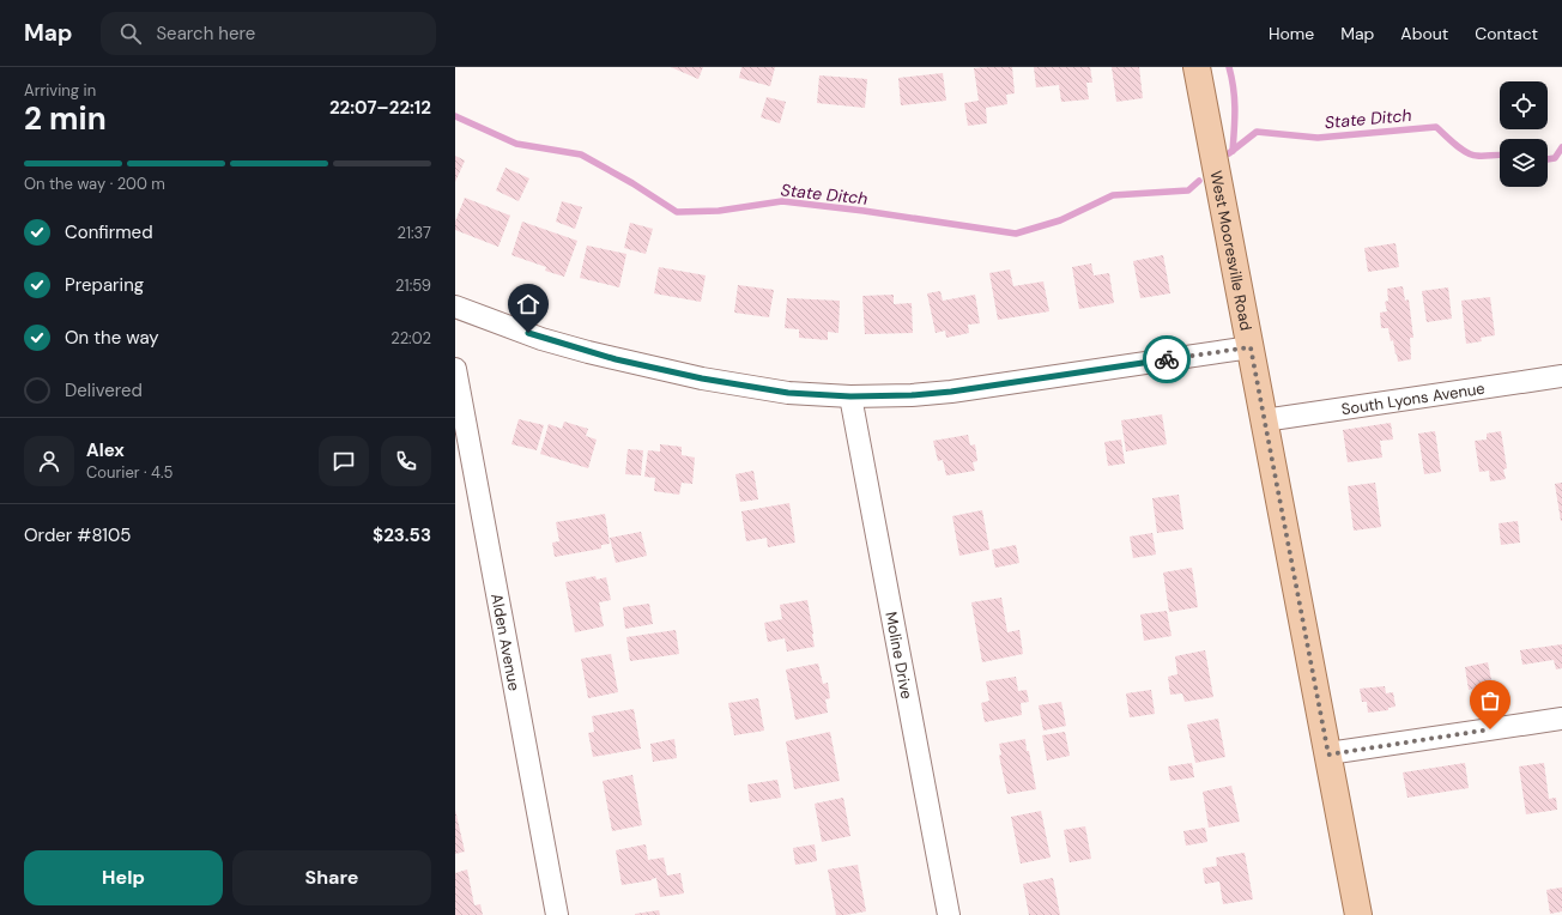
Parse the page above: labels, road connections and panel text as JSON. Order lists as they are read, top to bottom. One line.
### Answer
{"streets":{"main road":["West Mooresville Road"],"street":["South Lyons Avenue","Alden Avenue","Moline Drive"]},"crossings":[["West Mooresville Road","South Lyons Avenue"]],"water":["State Ditch"],"page":{"header":"Map","search":"Search here","nav":["Home","Map","About","Contact"],"heading":["2 min","Arriving in","22:07–22:12"],"panel":["Alex","Courier · 4.5","Order #8105","$23.53"],"bar":"On the way · 200 m","list":[["Confirmed","21:37"],["Preparing","21:59"],["On the way","22:02"],"Delivered"],"buttons":["Help","Share"]}}
